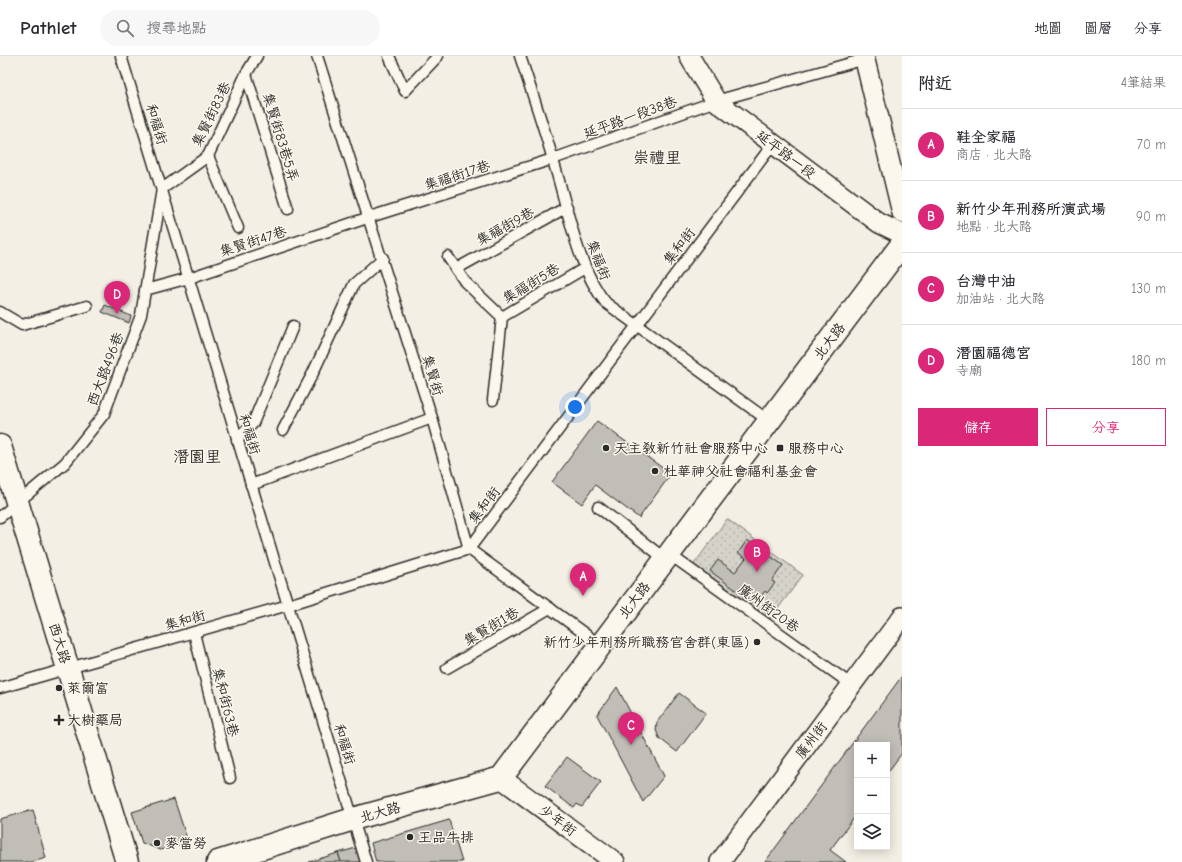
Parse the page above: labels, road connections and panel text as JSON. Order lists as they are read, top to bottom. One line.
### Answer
{"streets":{"street":["延平路一段","北大路","西大路","廣州街","少年街"],"lane":["集賢街83巷","延平路一段38巷","和福街","集賢街83巷5弄","集福街17巷","集福街9巷","集賢街47巷","集和街","集福街","集福街5巷","西大路496巷","集賢街","廣州街20巷","集賢街1巷","集和街63巷"]},"crossings":[["集賢街83巷","和福街"],["集賢街83巷","集賢街83巷5弄"],["集賢街83巷","西大路496巷"],["延平路一段38巷","延平路一段"],["延平路一段38巷","集福街17巷"],["延平路一段38巷","集福街"],["和福街","集賢街47巷"],["和福街","集和街"],["和福街","北大路"],["和福街","西大路496巷"],["延平路一段","集和街"],["集福街17巷","集賢街47巷"],["集福街17巷","集福街"],["集福街17巷","集賢街"],["集福街9巷","集福街"],["集賢街47巷","西大路496巷"],["集賢街47巷","集賢街"],["集和街","集福街"],["集和街","集賢街"],["集和街","西大路"],["集和街","集和街63巷"],["集福街","集福街5巷"],["集福街","北大路"],["北大路","廣州街20巷"],["北大路","少年街"],["西大路496巷","西大路"],["廣州街20巷","廣州街"]],"districts":["崇禮里","潛園里"],"places":{"other":["天主教新竹社會服務中心","杜華神父社會福利基金會","新竹少年刑務所職務官舍群(東區)","萊爾富","王品牛排","麥當勞"],"transit":["服務中心"],"health":["大樹藥局"]},"page":{"header":"Pathlet","search":"搜尋地點","nav":["地圖","圖層","分享"],"heading":["附近","4筆結果"],"list":[{"mark":"A","name":"鞋全家福","note":"商店 · 北大路","value":"70 m"},{"mark":"B","name":"新竹少年刑務所演武場","note":"地點 · 北大路","value":"90 m"},{"mark":"C","name":"台灣中油","note":"加油站 · 北大路","value":"130 m"},{"mark":"D","name":"潛園福德宮","note":"寺廟","value":"180 m"}],"pins":["D","B","A","C"],"buttons":["儲存","分享"],"map_buttons":["+","−"]}}
